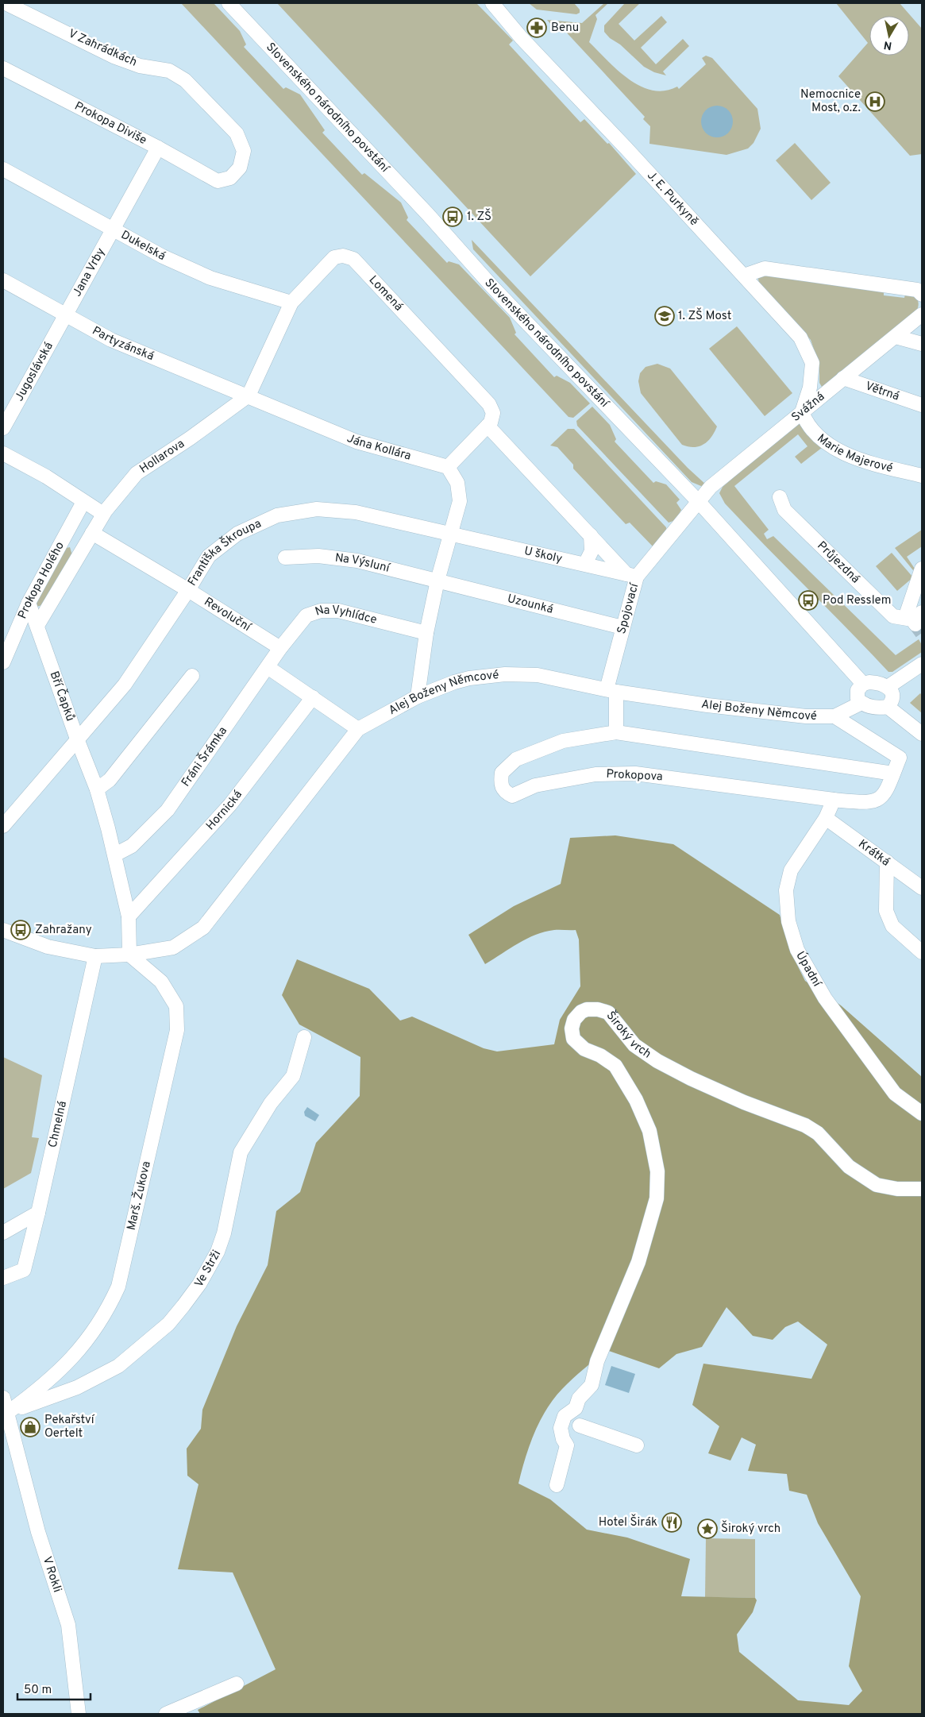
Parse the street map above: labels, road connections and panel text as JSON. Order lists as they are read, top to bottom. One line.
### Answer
{"streets":{"street":["V Zahrádkách","Slovenského národního povstání","Prokopa Diviše","J. E. Purkyně","Dukelská","Jana Vrby","Lomená","Partyzánská","Jugoslávská","Větrná","Svážná","Jána Kollára","Marie Majerové","Hollarova","U školy","Františka Škroupa","Průjezdná","Na Výsluní","Prokopa Holého","Uzounká","Spojovací","Revoluční","Na Vyhlídce","Alej Boženy Němcové","Bří Čapků","Fráni Šrámka","Prokopova","Hornická","Krátká","Úpadní","Široký vrch","Chmelná","Marš. Žukova","Ve Strži","V Rokli"]},"crossings":[["V Zahrádkách","Prokopa Diviše"],["Slovenského národního povstání","Svážná"],["Slovenského národního povstání","Spojovací"],["Slovenského národního povstání","Alej Boženy Němcové"],["Prokopa Diviše","Jana Vrby"],["J. E. Purkyně","Svážná"],["J. E. Purkyně","Marie Majerové"],["Dukelská","Jana Vrby"],["Dukelská","Lomená"],["Jana Vrby","Partyzánská"],["Jana Vrby","Jugoslávská"],["Lomená","Partyzánská"],["Lomená","Jána Kollára"],["Lomená","Hollarova"],["Partyzánská","Jugoslávská"],["Partyzánská","Jána Kollára"],["Partyzánská","Hollarova"],["Větrná","Svážná"],["Svážná","Marie Majerové"],["Svážná","Spojovací"],["Jána Kollára","Hollarova"],["Hollarova","Prokopa Holého"],["Hollarova","Revoluční"],["U školy","Františka Škroupa"],["U školy","Spojovací"],["Františka Škroupa","Revoluční"],["Františka Škroupa","Bří Čapků"],["Na Výsluní","Uzounká"],["Prokopa Holého","Revoluční"],["Prokopa Holého","Bří Čapků"],["Uzounká","Spojovací"],["Spojovací","Alej Boženy Němcové"],["Revoluční","Na Vyhlídce"],["Revoluční","Fráni Šrámka"],["Na Vyhlídce","Fráni Šrámka"],["Alej Boženy Němcové","Bří Čapků"],["Alej Boženy Němcové","Prokopova"],["Alej Boženy Němcové","Chmelná"],["Alej Boženy Němcové","Marš. Žukova"],["Bří Čapků","Fráni Šrámka"],["Bří Čapků","Hornická"],["Bří Čapků","Marš. Žukova"],["Prokopova","Úpadní"],["Krátká","Úpadní"],["Marš. Žukova","Ve Strži"],["Marš. Žukova","V Rokli"],["Ve Strži","V Rokli"]],"places":{"pharmacy":["Benu"],"hospital":["Nemocnice Most, o.z."],"bus stop":["1. ZŠ","Pod Resslem","Zahražany"],"school or university":["1. ZŠ Most"],"shop":["Pekařství Oertelt"],"restaurant":["Hotel Širák"],"place":["Široký vrch"]},"scale_bar":"50 m","north":"bottom"}
